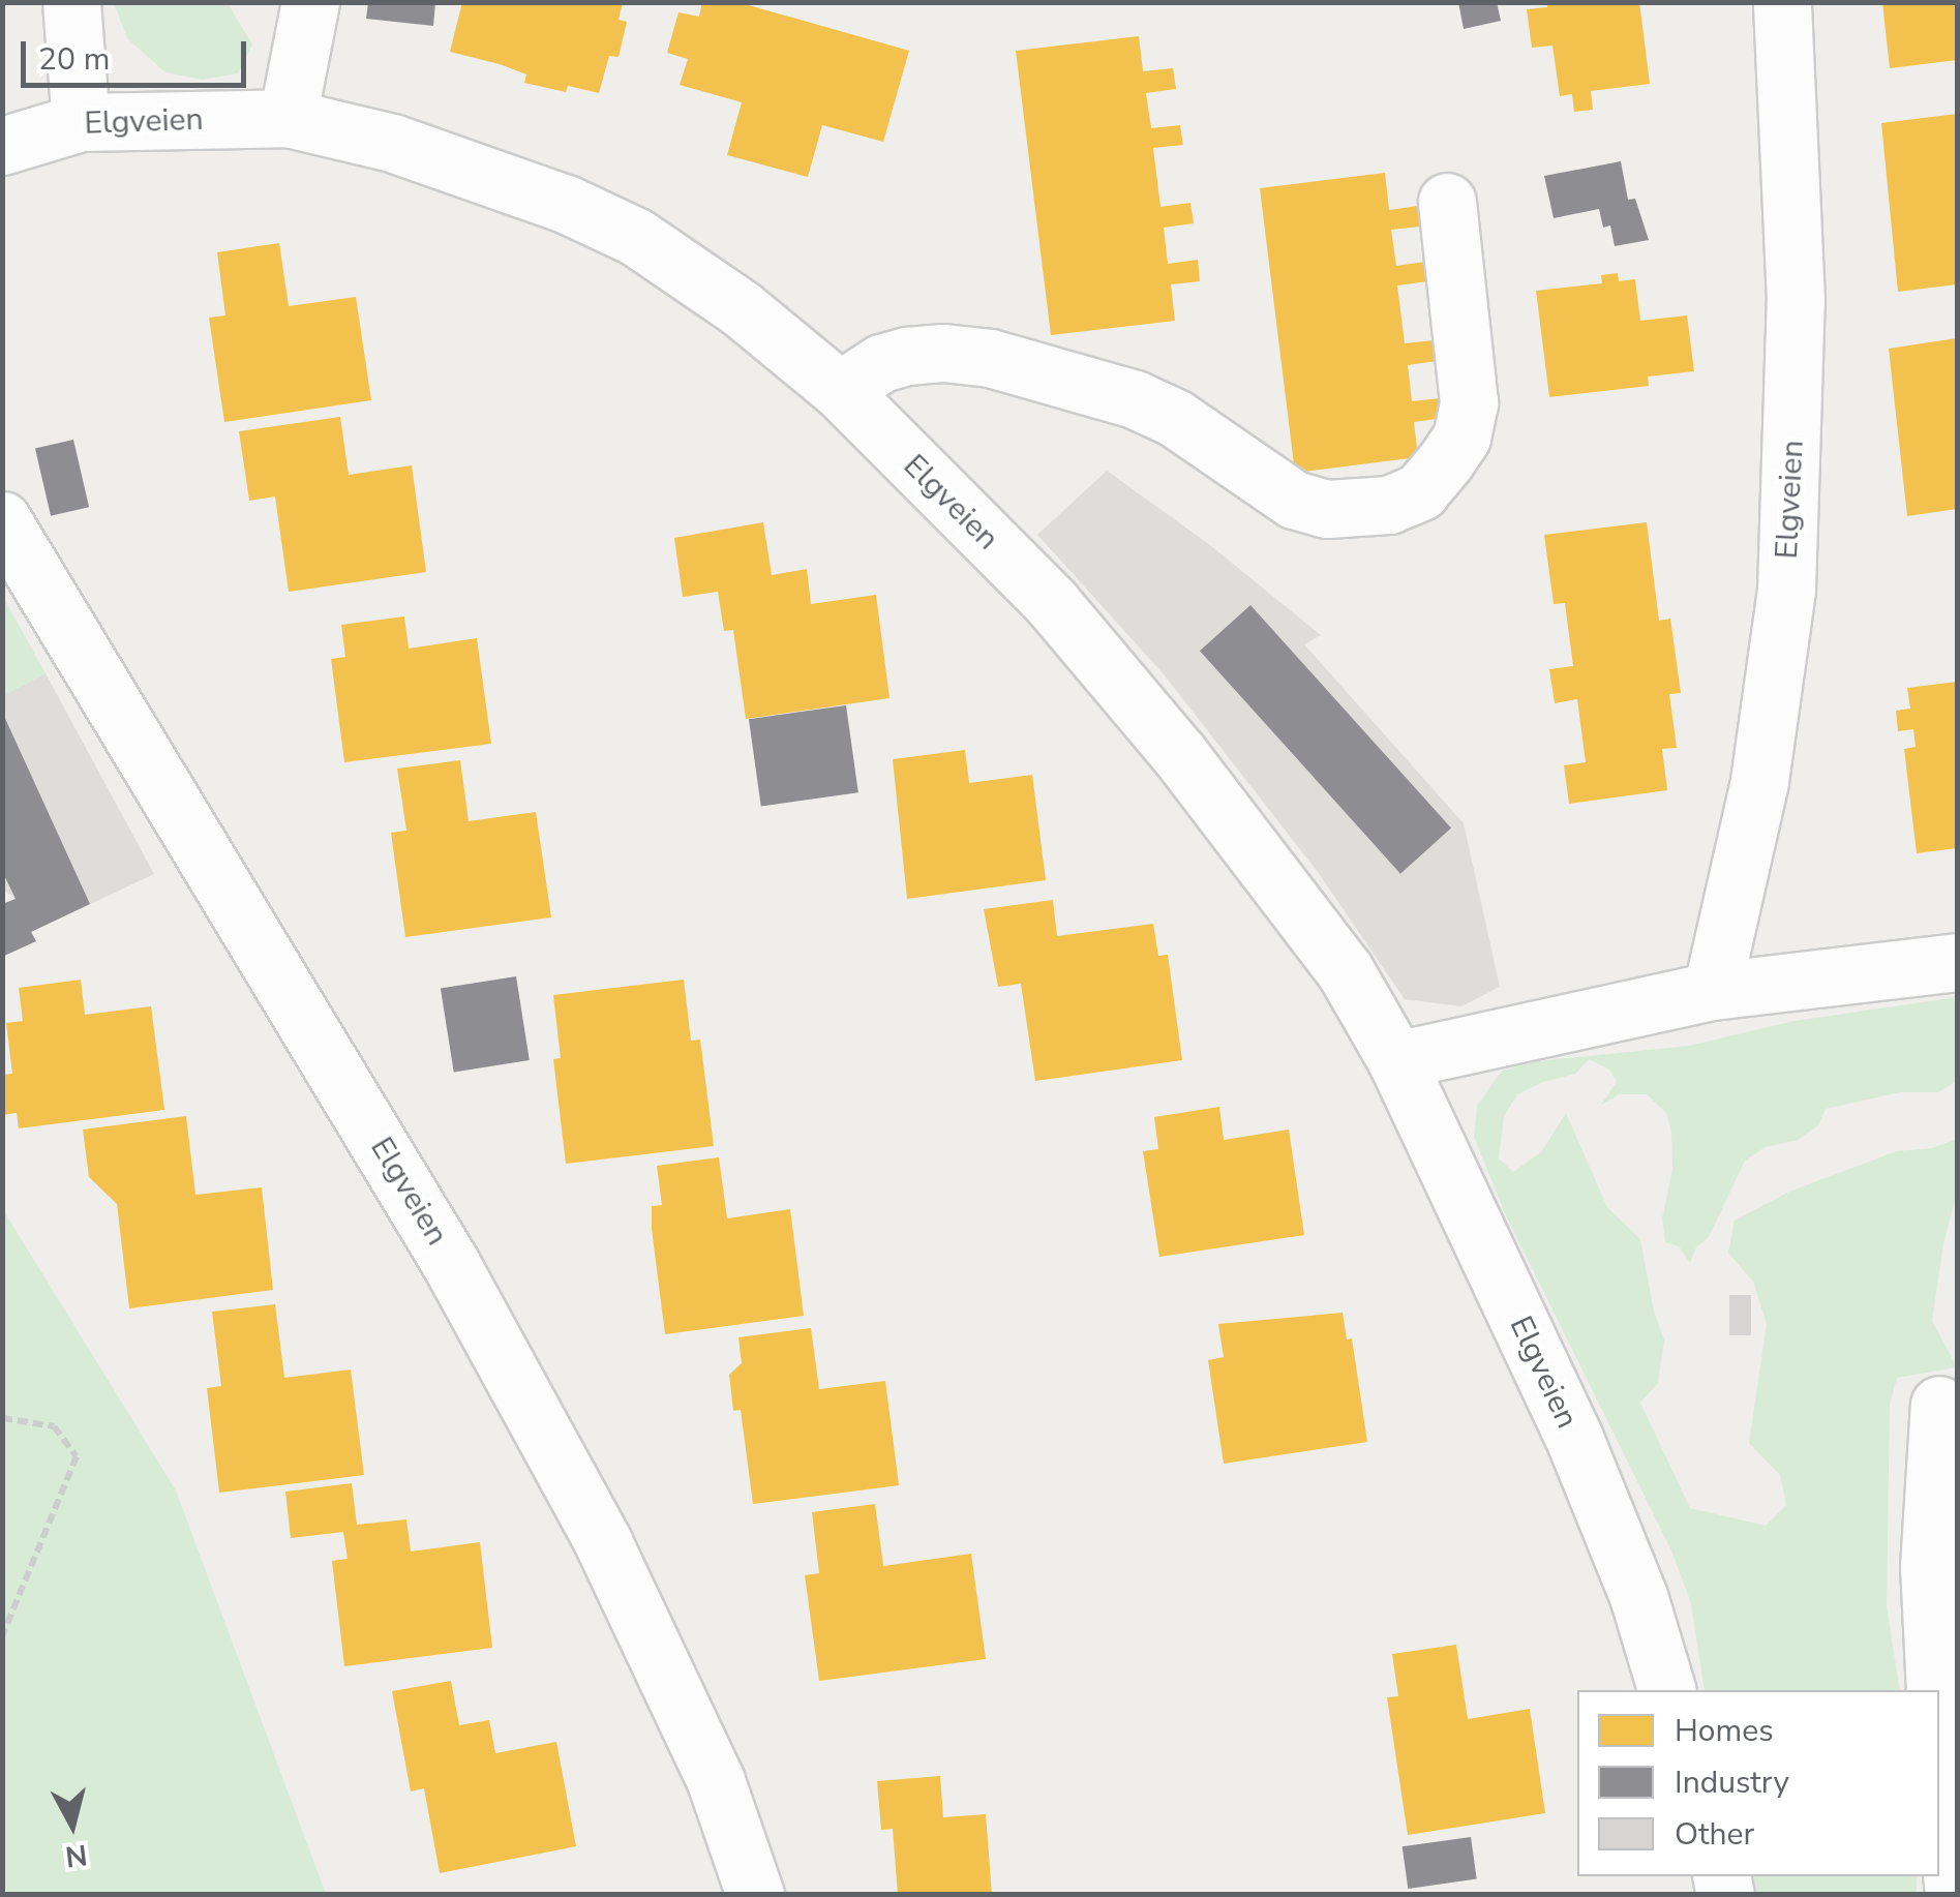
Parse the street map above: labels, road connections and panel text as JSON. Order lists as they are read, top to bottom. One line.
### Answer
{"streets":{"street":["Elgveien"]},"legend":["Homes","Industry","Other"],"scale_bar":"20 m","north":"bottom"}
